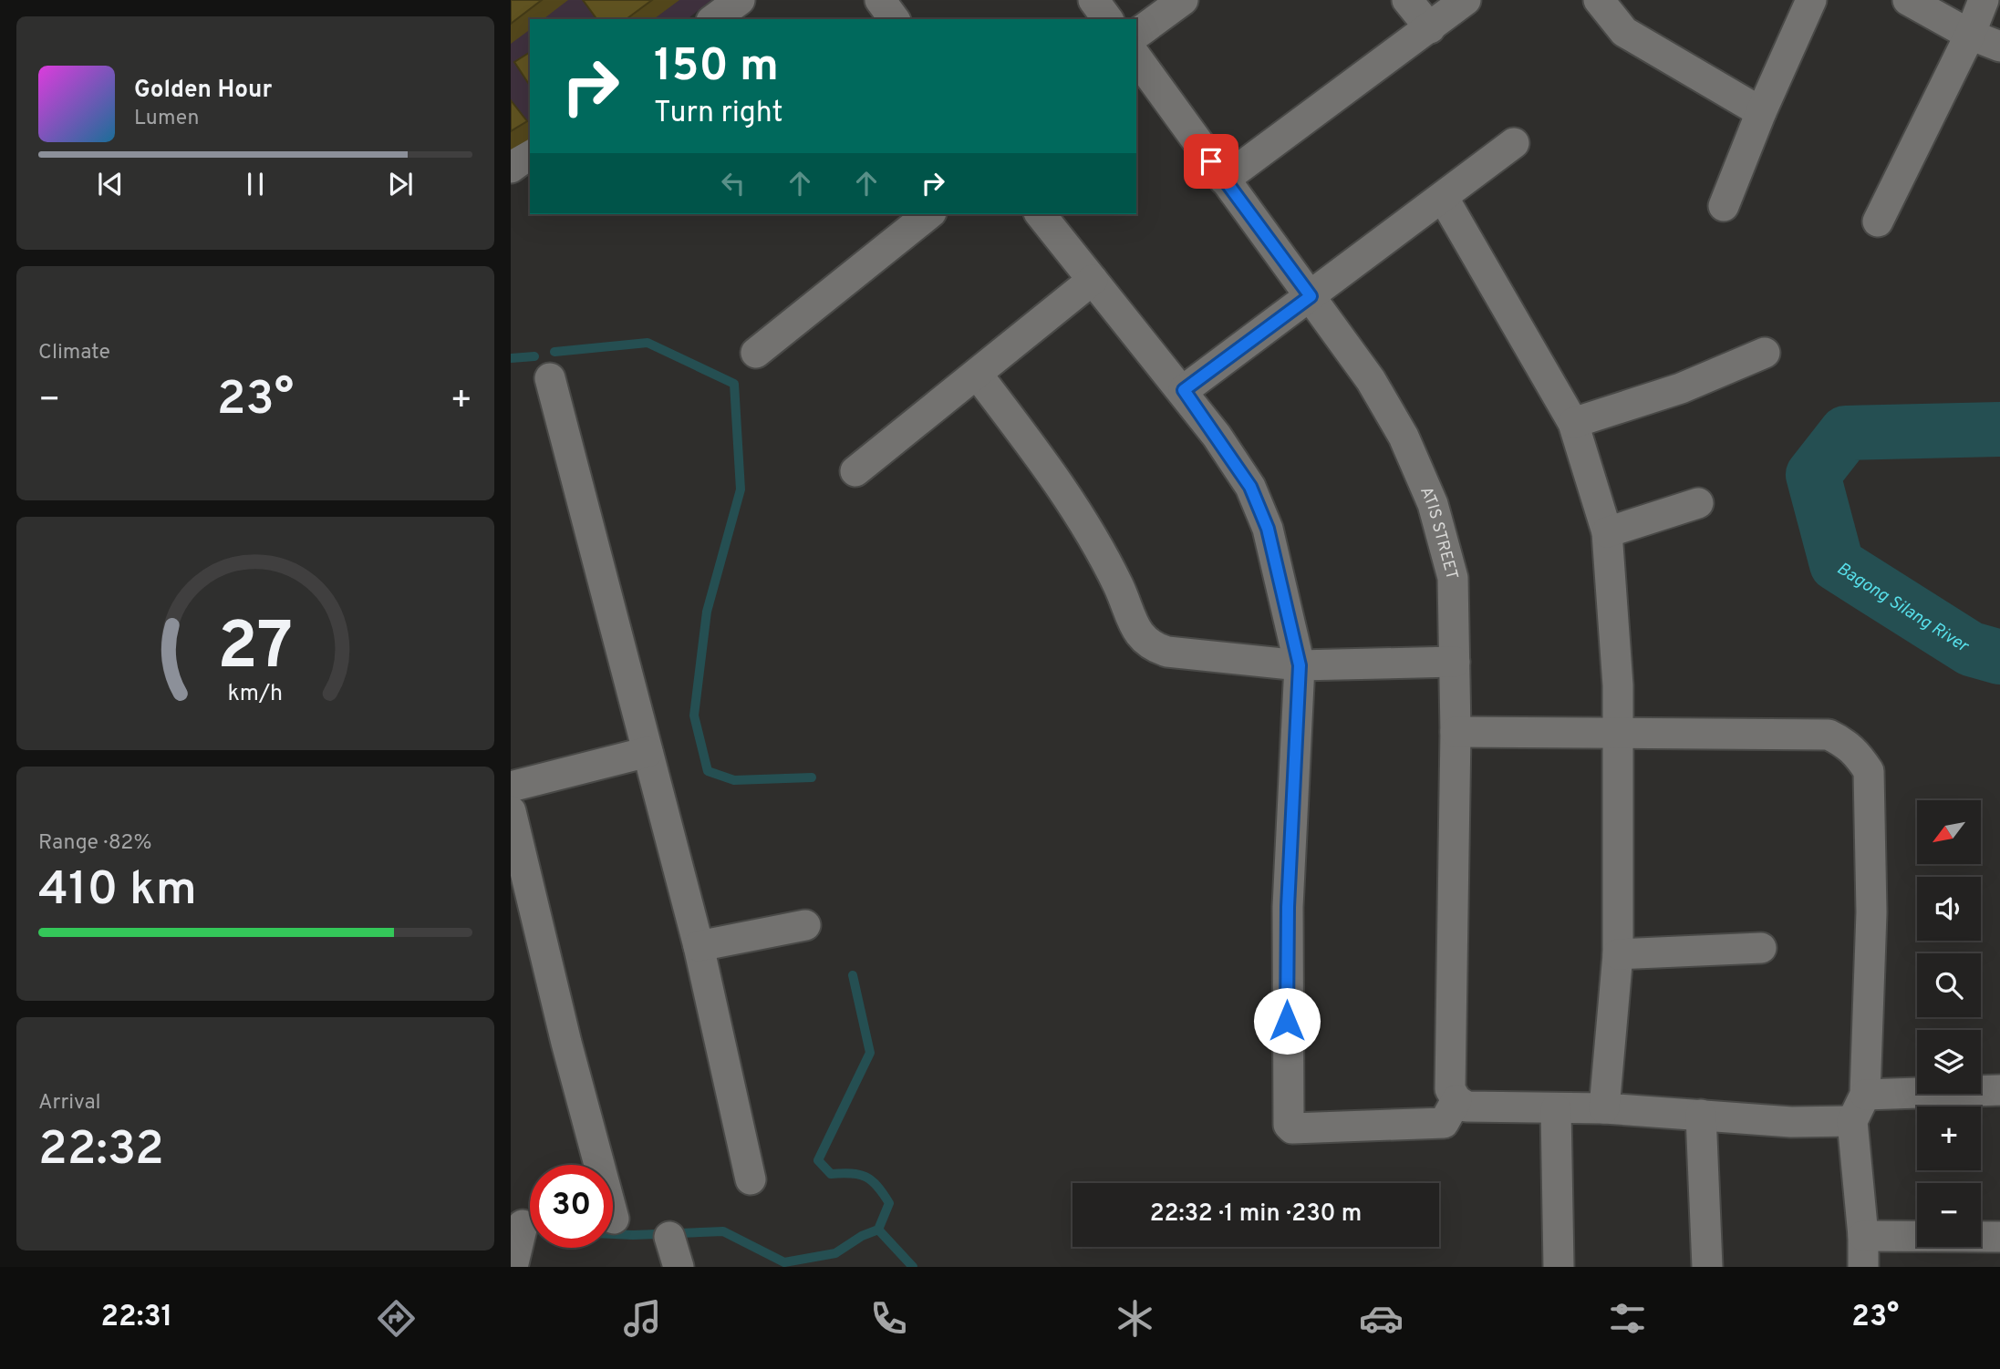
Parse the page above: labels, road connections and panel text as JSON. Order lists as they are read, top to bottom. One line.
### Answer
{"streets":{"street":["ATIS STREET"]},"water":["Bagong Silang River"],"north":"bottom left","page":{"turn":["150 m","Turn right"],"song":["Golden Hour","Lumen"],"tile":["Climate",["Range · 82%","410 km"],["Arrival","22:32"]],"heat":["−","23°","+"],"map_buttons":["+","−"],"limit":"30","trip":"22:32 · 1 min · 230 m","tabs":["22:31","23°"],"gauge":["27","km/h"]}}
